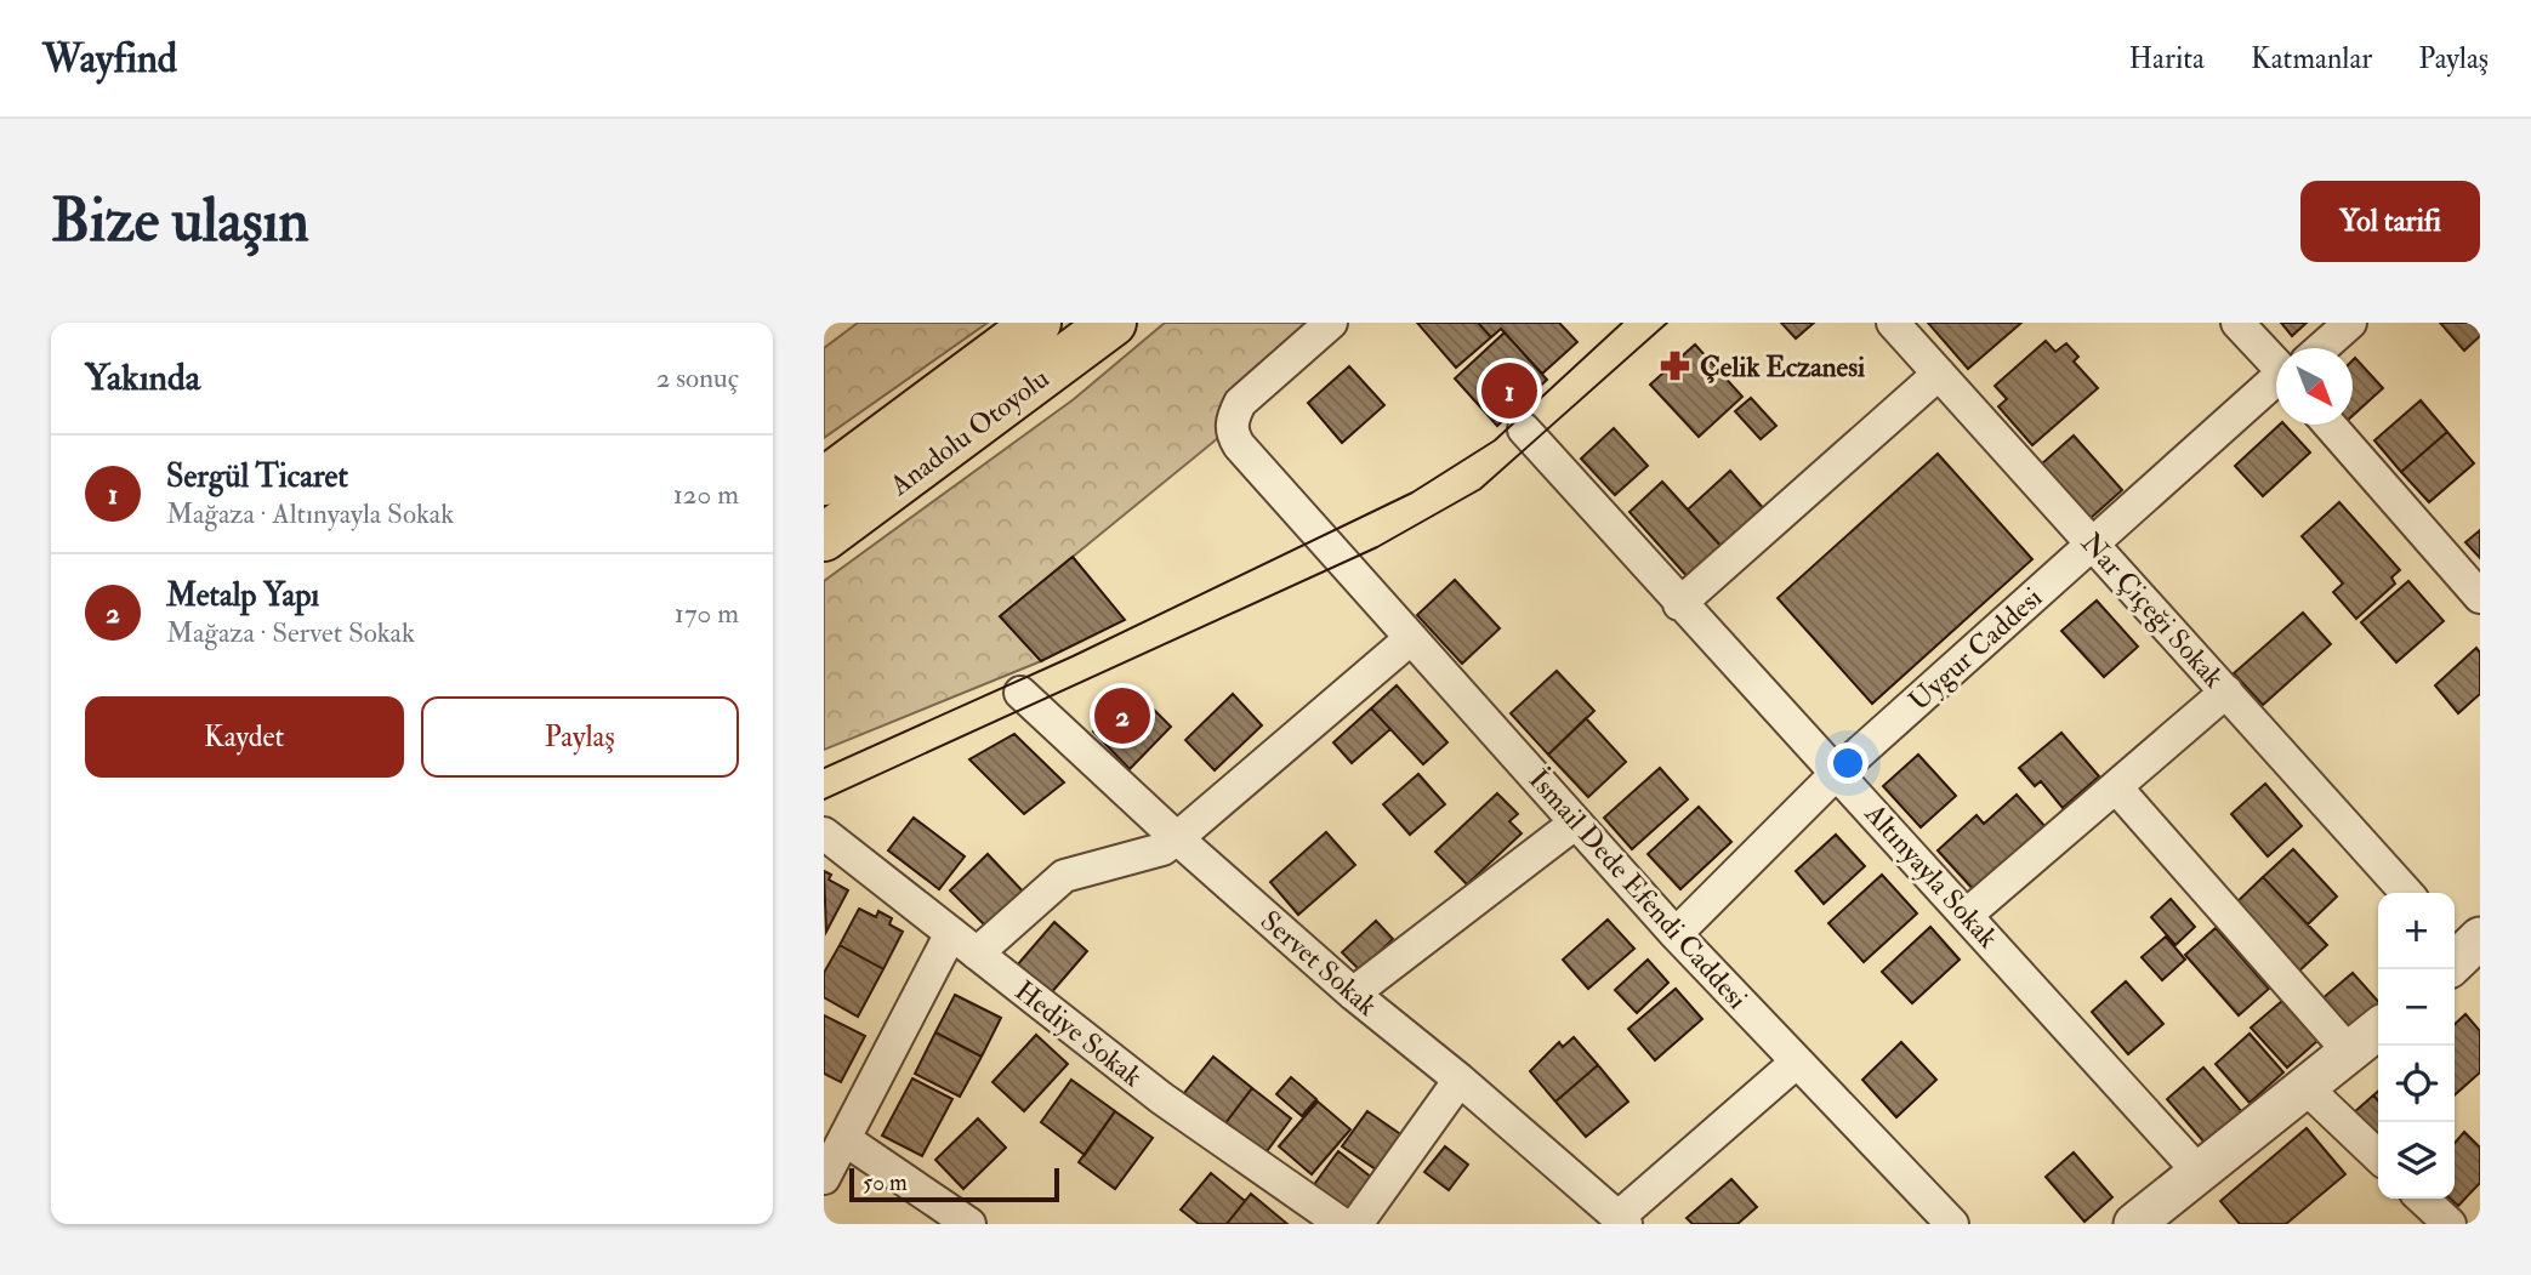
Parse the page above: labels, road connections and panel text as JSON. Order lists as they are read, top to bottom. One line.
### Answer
{"streets":{"highway":["Anadolu Otoyolu"],"street":["Nar Çiçeği Sokak","Uygur Caddesi","Altınyayla Sokak","İsmail Dede Efendi Caddesi","Servet Sokak","Hediye Sokak"]},"crossings":[["Nar Çiçeği Sokak","Uygur Caddesi"],["Uygur Caddesi","Altınyayla Sokak"],["Uygur Caddesi","İsmail Dede Efendi Caddesi"]],"places":{"pharmacy":["Çelik Eczanesi"]},"scale_bar":"50 m","north":"bottom right","page":{"header":"Wayfind","nav":["Harita","Katmanlar","Paylaş"],"buttons":["Yol tarifi",["Kaydet","Paylaş"]],"title":"Bize ulaşın","heading":["Yakında","2 sonuç"],"pins":["1","2"],"list":[{"mark":"1","name":"Sergül Ticaret","note":"Mağaza · Altınyayla Sokak","value":"120 m"},{"mark":"2","name":"Metalp Yapı","note":"Mağaza · Servet Sokak","value":"170 m"}],"map_buttons":["+","−"],"scale":"50 m"}}
